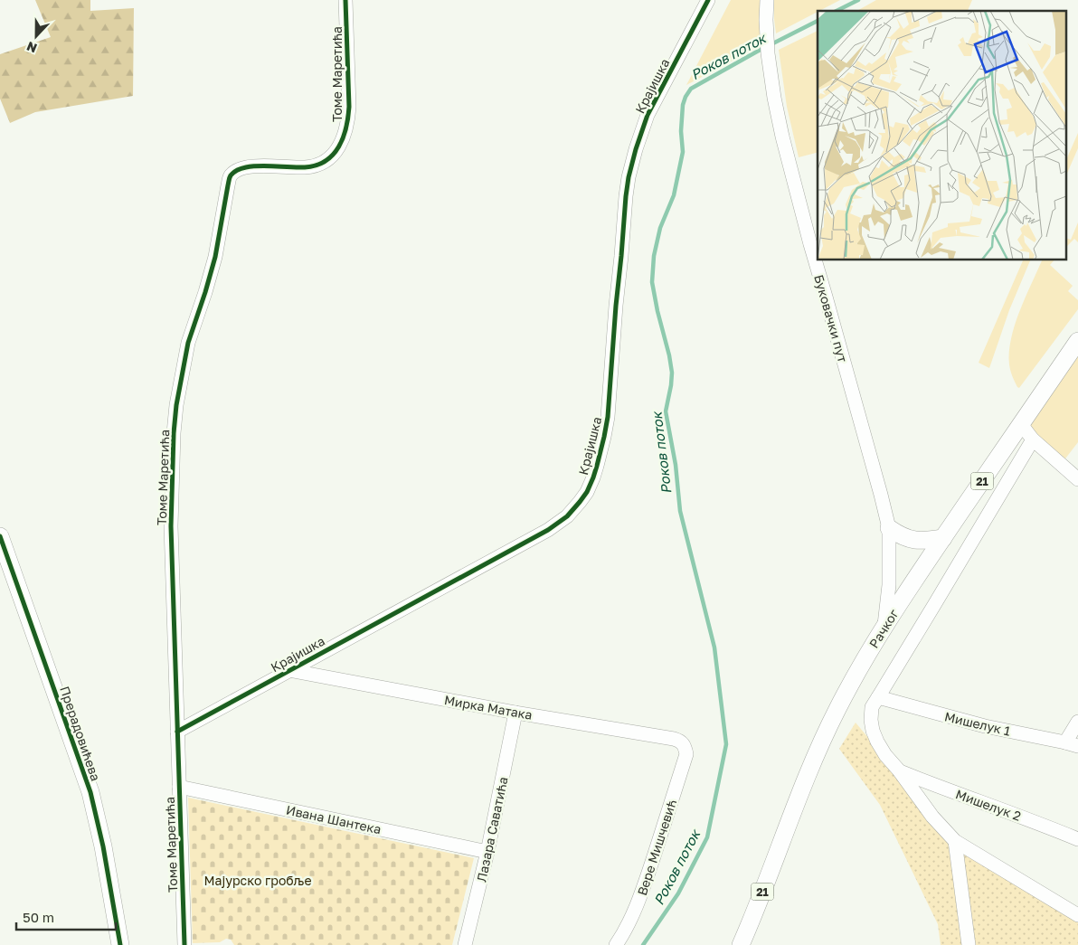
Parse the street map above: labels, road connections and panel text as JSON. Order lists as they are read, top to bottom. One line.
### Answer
{"streets":{"main road":["21","Рачког","Прерадовићева"],"street":["Томе Маретића","Крајишка","Буковачки пут","Мирка Матака","Мишелук 1","Мишелук 2","Ивана Шантека","Лазара Саватића","Вере Мишчевић"]},"crossings":[["Томе Маретића","Крајишка"],["Томе Маретића","Ивана Шантека"],["Крајишка","Мирка Матака"],["Буковачки пут","Рачког"],["Мирка Матака","Лазара Саватића"],["Мирка Матака","Вере Мишчевић"],["Ивана Шантека","Лазара Саватића"]],"water":["Роков поток"],"parks":["Мајурско гробље"],"scale_bar":"50 m","north":"bottom"}
